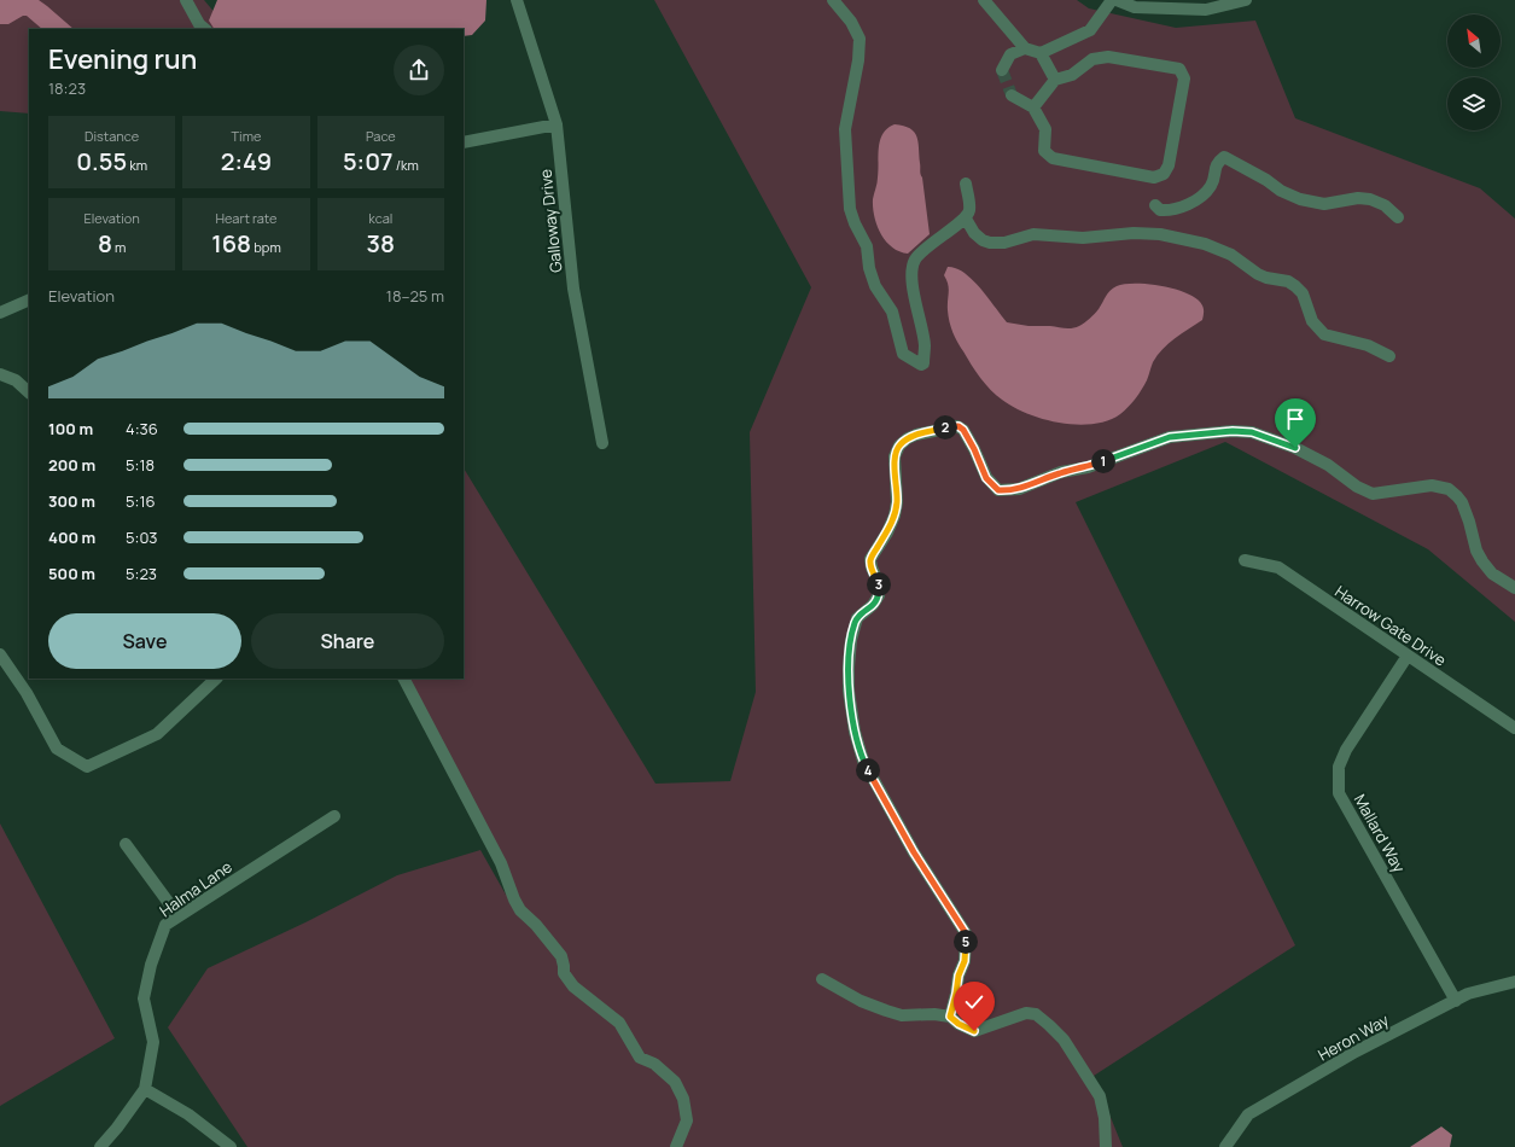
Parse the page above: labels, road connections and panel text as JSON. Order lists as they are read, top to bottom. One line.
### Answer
{"streets":{"street":["Galloway Drive","Harrow Gate Drive","Mallard Way","Halma Lane","Heron Way"]},"crossings":[["Harrow Gate Drive","Mallard Way"],["Mallard Way","Heron Way"]],"north":"top left","page":{"heading":["Evening run","18:23"],"stats":[["Distance","0.55 km"],["Time","2:49"],["Pace","5:07 /km"],["Elevation","8 m"],["Heart rate","168 bpm"],["kcal","38"]],"chart":["Elevation","18–25 m"],"list":[{"name":"100 m","note":"4:36"},{"name":"200 m","note":"5:18"},{"name":"300 m","note":"5:16"},{"name":"400 m","note":"5:03"},{"name":"500 m","note":"5:23"}],"pins":["2","1","3","4","5"],"buttons":["Save","Share"]}}
